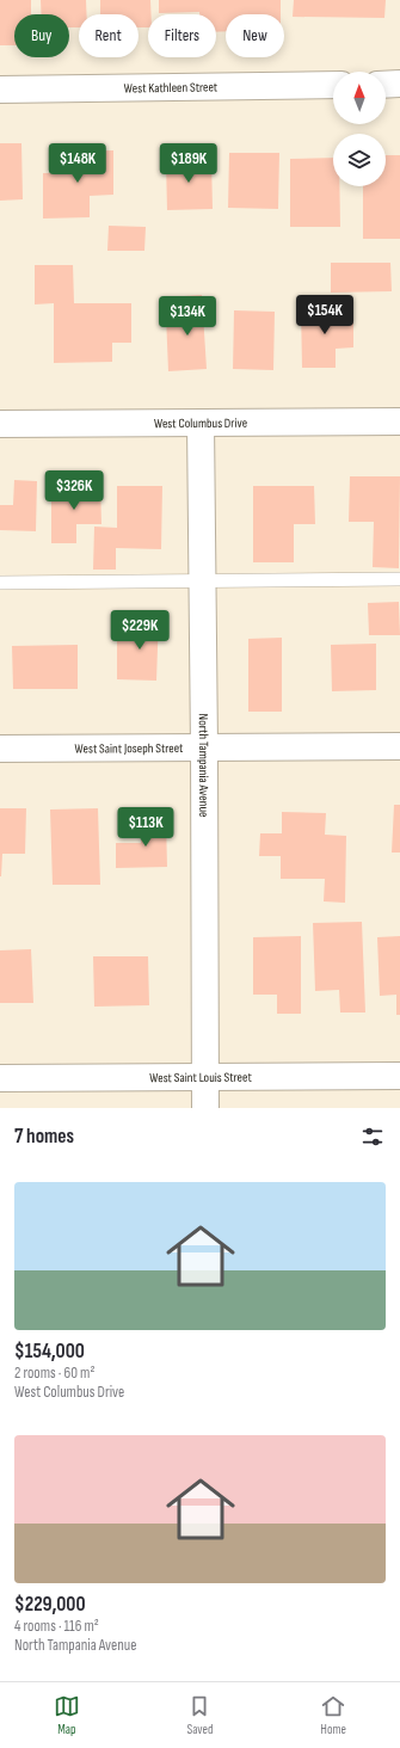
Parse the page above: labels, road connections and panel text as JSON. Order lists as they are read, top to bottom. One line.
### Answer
{"streets":{"street":["West Kathleen Street","West Columbus Drive","West Saint Joseph Street","North Tampania Avenue","West Saint Louis Street"]},"crossings":[["West Columbus Drive","North Tampania Avenue"],["West Saint Joseph Street","North Tampania Avenue"],["North Tampania Avenue","West Saint Louis Street"]],"north":"top","page":{"chip":["Buy","Rent","Filters","New"],"price":["$148K","$189K","$154K","$134K","$326K","$229K","$113K"],"heading":"7 homes","list":[{"name":"$154,000","note":"2 rooms · 60 m² · West Columbus Drive"},{"name":"$229,000","note":"4 rooms · 116 m² · North Tampania Avenue"}],"tabs":["Map","Saved","Home"]}}
